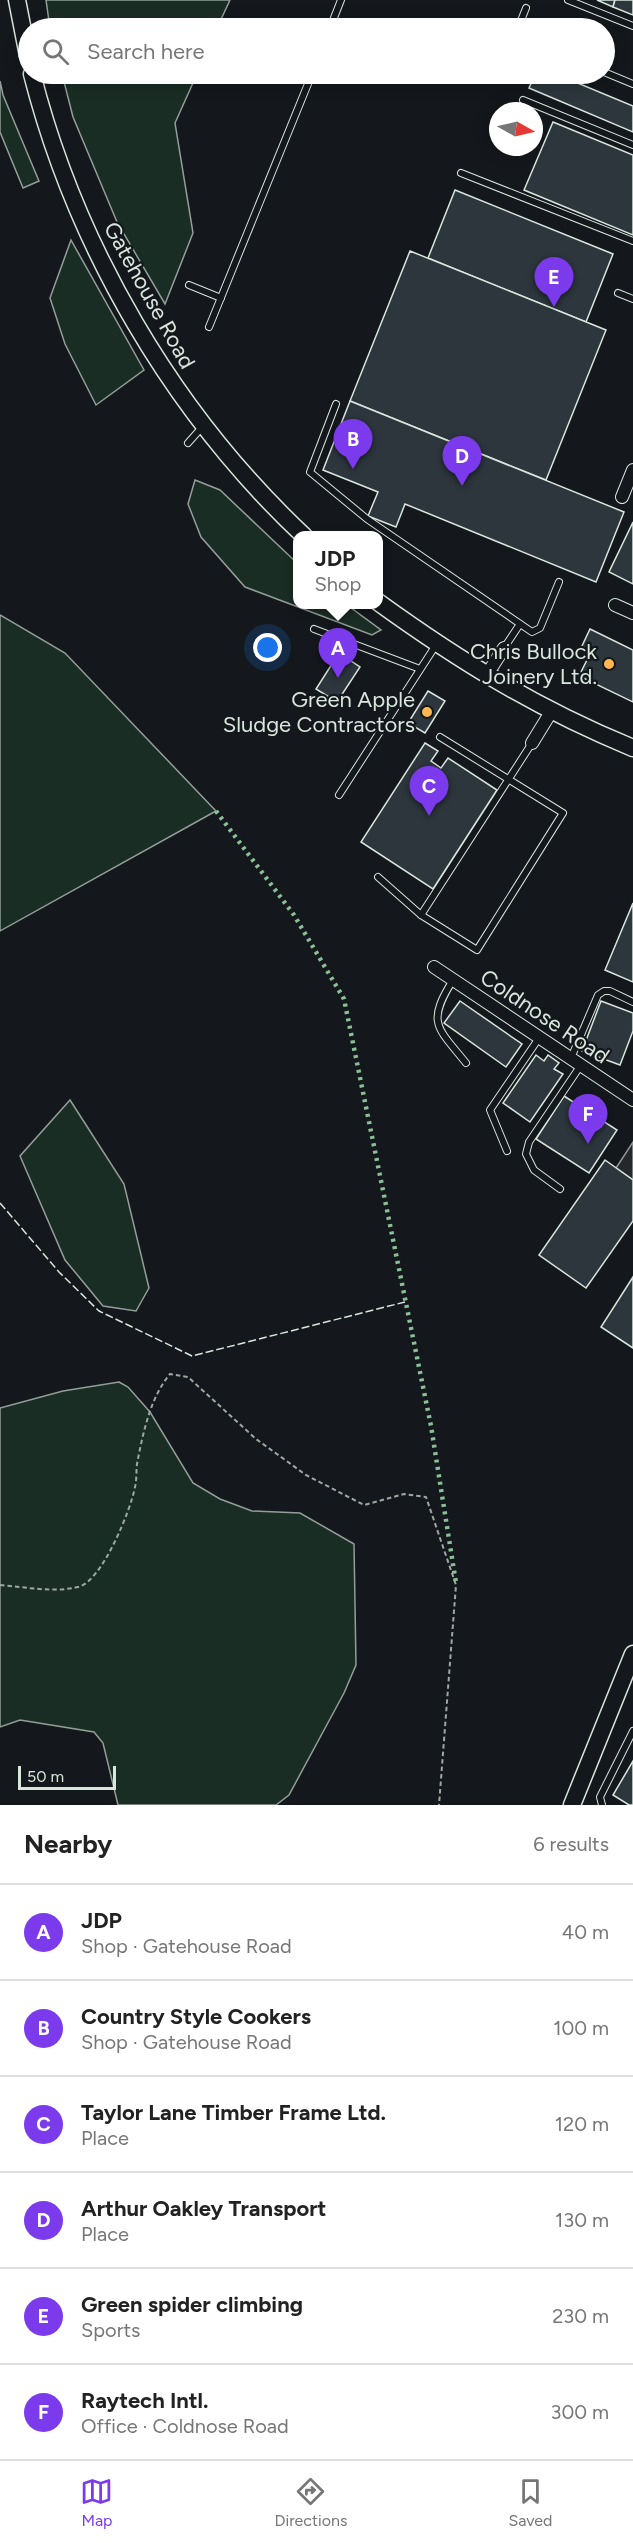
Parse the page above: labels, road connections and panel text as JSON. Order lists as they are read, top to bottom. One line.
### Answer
{"streets":{"main road":["Gatehouse Road"],"street":["Coldnose Road"]},"places":["Chris Bullock Joinery Ltd.","Green Apple Sludge Contractors"],"scale_bar":"50 m","north":"right","page":{"search":"Search here","pins":["E","B","D","A","C","F"],"popup":["JDP","Shop"],"scale":"50 m","heading":["Nearby","6 results"],"list":[{"mark":"A","name":"JDP","note":"Shop · Gatehouse Road","value":"40 m"},{"mark":"B","name":"Country Style Cookers","note":"Shop · Gatehouse Road","value":"100 m"},{"mark":"C","name":"Taylor Lane Timber Frame Ltd.","note":"Place","value":"120 m"},{"mark":"D","name":"Arthur Oakley Transport","note":"Place","value":"130 m"},{"mark":"E","name":"Green spider climbing","note":"Sports","value":"230 m"},{"mark":"F","name":"Raytech Intl.","note":"Office · Coldnose Road","value":"300 m"}],"nav":["Map","Directions","Saved"]}}
